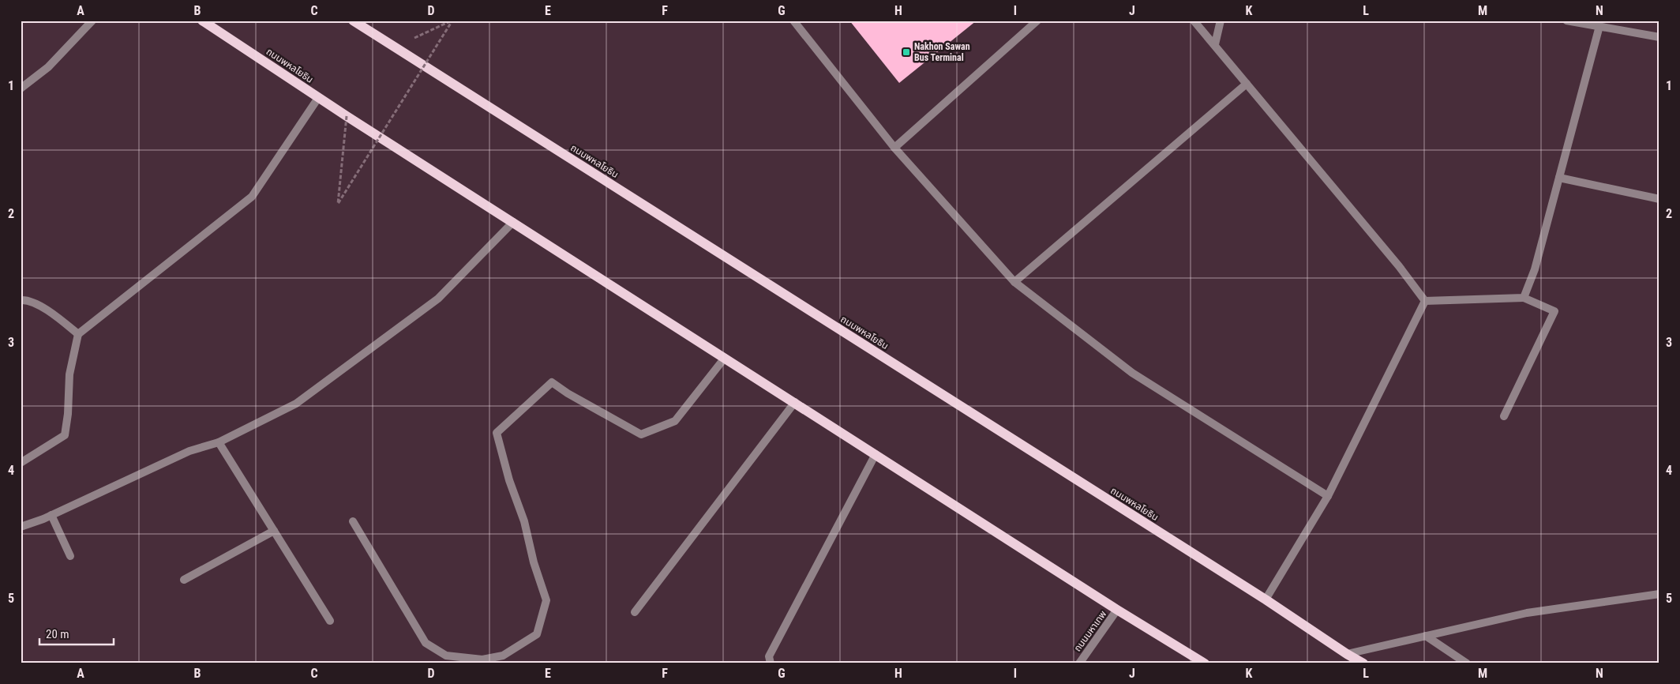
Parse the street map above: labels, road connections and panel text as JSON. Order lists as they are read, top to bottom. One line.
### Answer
{"streets":{"main road":["ถนนพหลโยธิน"],"street":["ถนนมหาเทพ"]},"crossings":[["ถนนพหลโยธิน","ถนนมหาเทพ"]],"places":{"transit":["Nakhon Sawan Bus Terminal"]},"scale_bar":"20 m","grid":{"columns":["A","B","C","D","E","F","G","H","I","J","K","L","M","N"],"rows":["1","2","3","4","5"]}}
